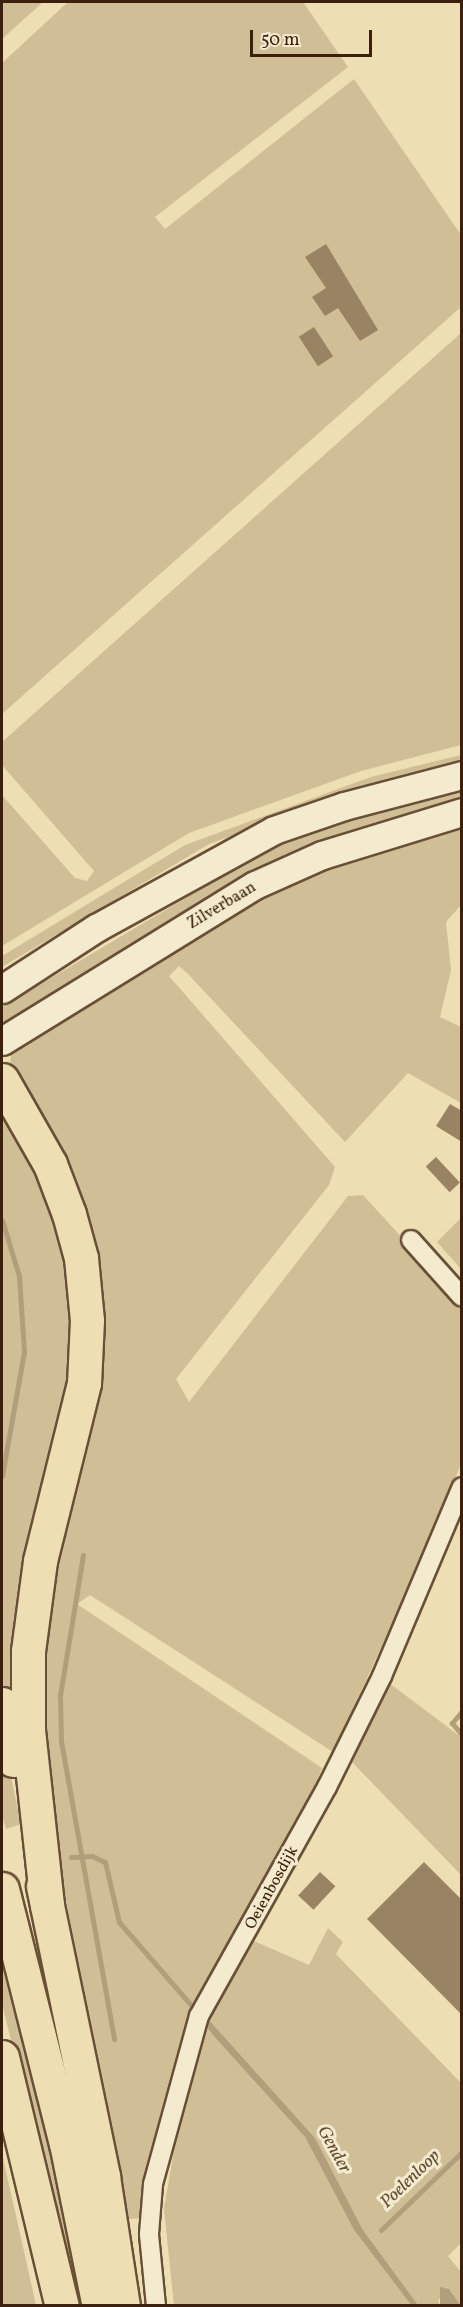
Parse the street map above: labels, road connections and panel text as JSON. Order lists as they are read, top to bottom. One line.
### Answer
{"streets":{"main road":["Zilverbaan"],"street":["Oeienbosdijk"]},"water":["Gender","Poelenloop"],"scale_bar":"50 m"}
